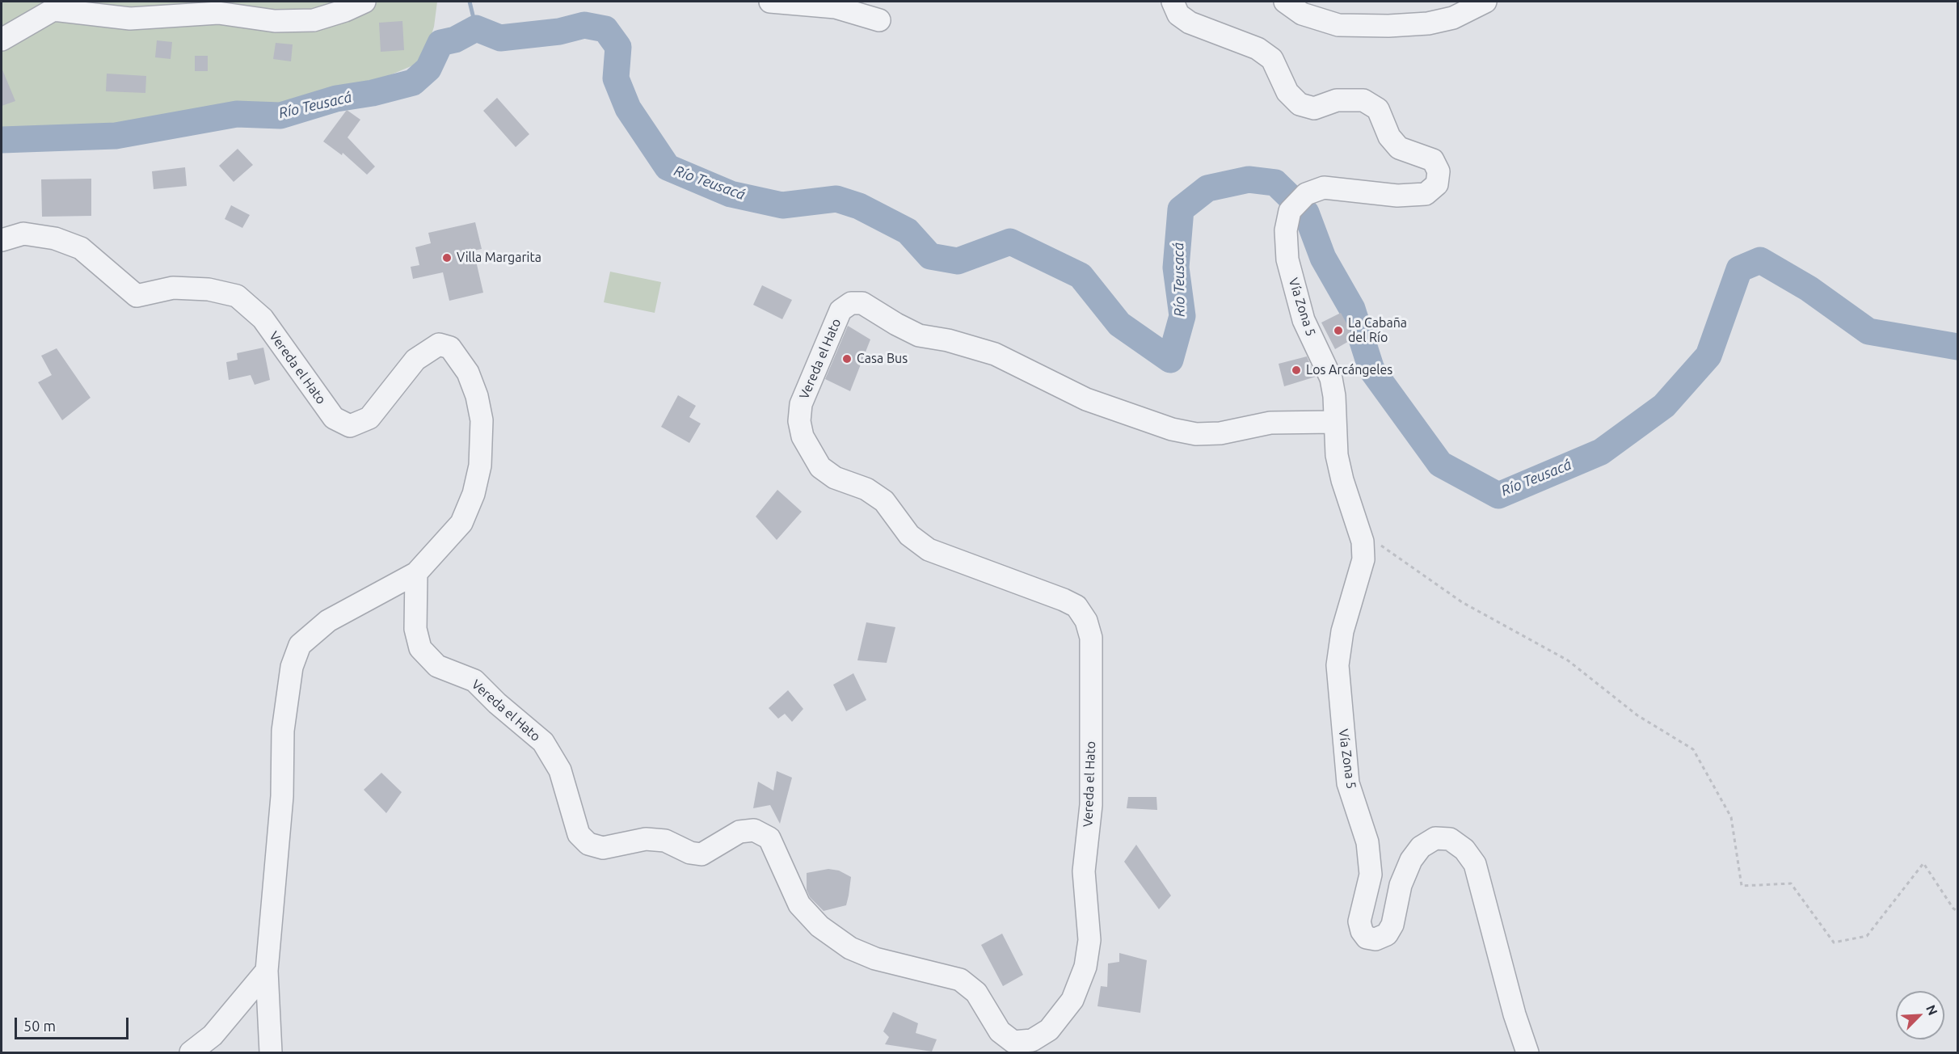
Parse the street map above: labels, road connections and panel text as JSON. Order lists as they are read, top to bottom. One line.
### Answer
{"streets":{"street":["Vía Zona 5","Vereda el Hato"]},"crossings":[["Vía Zona 5","Vereda el Hato"]],"water":["Río Teusacá"],"places":["Villa Margarita","La Cabaña del Río","Casa Bus","Los Arcángeles"],"scale_bar":"50 m","north":"top right"}
